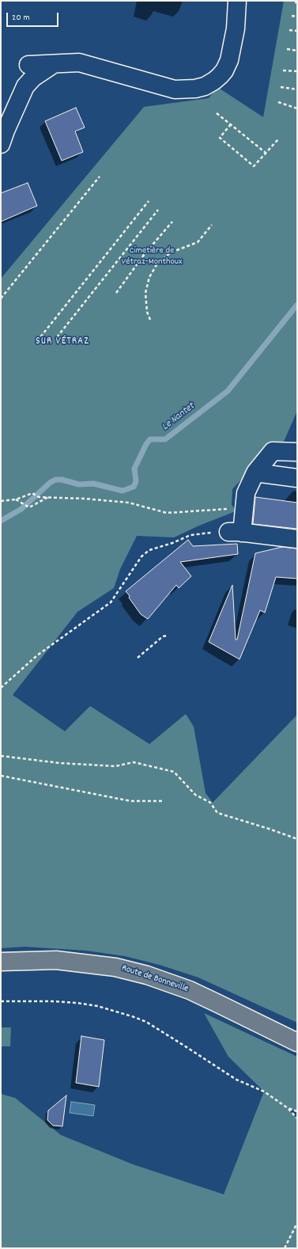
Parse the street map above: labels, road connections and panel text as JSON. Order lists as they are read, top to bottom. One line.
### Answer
{"streets":{"main road":["Route de Bonneville"]},"districts":["SUR VÉTRAZ"],"water":["Le Nantet"],"parks":["Cimetière de Vétraz-Monthoux"],"scale_bar":"20 m"}
